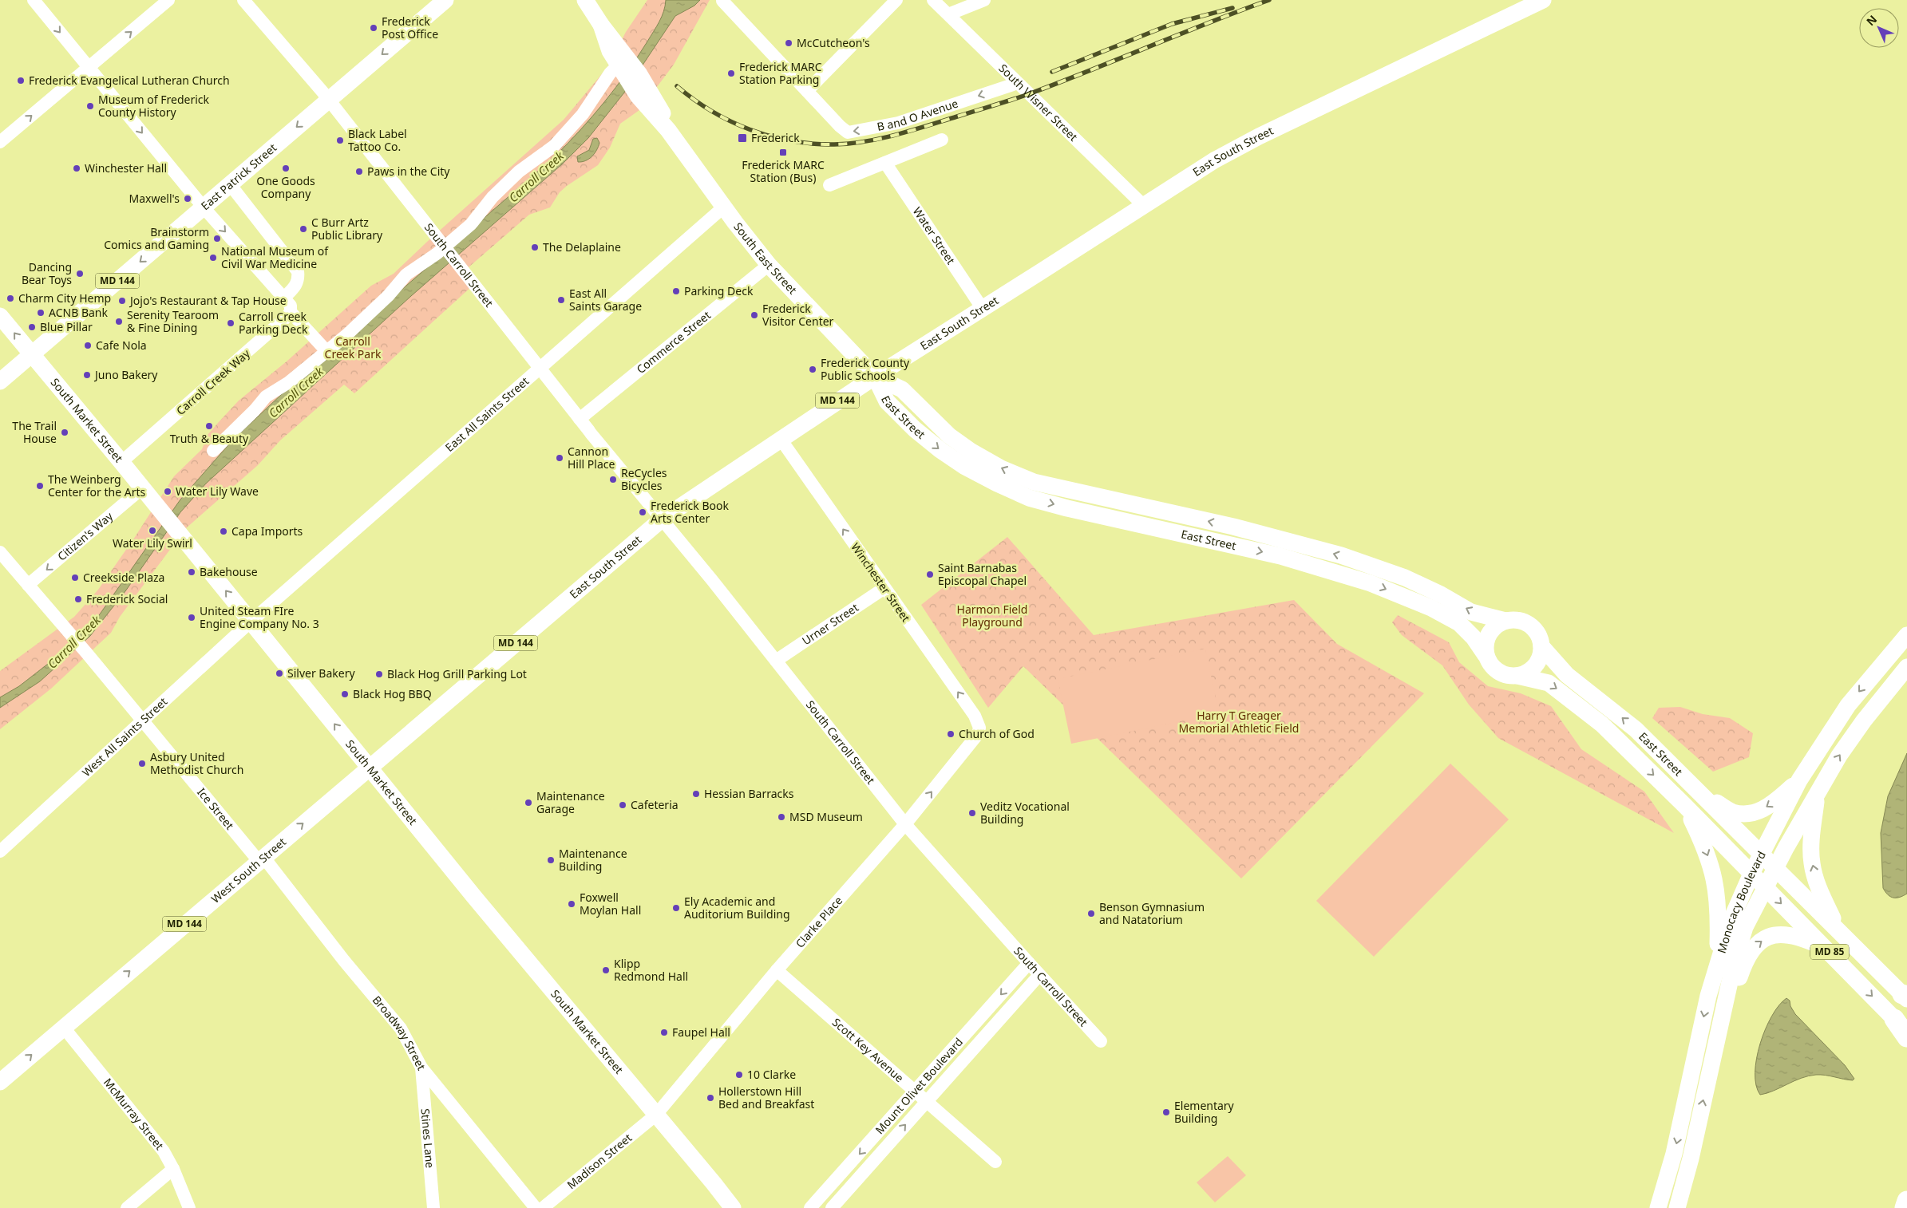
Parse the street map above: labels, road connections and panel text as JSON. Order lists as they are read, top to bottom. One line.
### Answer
{"streets":{"main road":["East South Street","East Patrick Street","South East Street","MD 144","East Street","South Market Street","West South Street","Monocacy Boulevard","MD 85"],"street":["South Wisner Street","B and O Avenue","Water Street","South Carroll Street","Commerce Street","Carroll Creek Way","East All Saints Street","Citizen's Way","Winchester Street","Urner Street","West All Saints Street","Ice Street","Clarke Place","Broadway Street","Scott Key Avenue","Mount Olivet Boulevard","McMurray Street","Stines Lane","Madison Street"]},"crossings":[["South Wisner Street","B and O Avenue"],["South Wisner Street","East South Street"],["East South Street","Water Street"],["East South Street","South East Street"],["East South Street","South Carroll Street"],["East South Street","East Street"],["East South Street","South Market Street"],["East South Street","Winchester Street"],["East South Street","West South Street"],["East Patrick Street","South Carroll Street"],["East Patrick Street","MD 144"],["East Patrick Street","South Market Street"],["South East Street","Commerce Street"],["South East Street","East All Saints Street"],["South East Street","East Street"],["South Carroll Street","Commerce Street"],["South Carroll Street","East All Saints Street"],["South Carroll Street","Urner Street"],["South Carroll Street","Clarke Place"],["South Carroll Street","Mount Olivet Boulevard"],["MD 144","South Market Street"],["Carroll Creek Way","South Market Street"],["East All Saints Street","South Market Street"],["East All Saints Street","West All Saints Street"],["East Street","Monocacy Boulevard"],["East Street","MD 85"],["South Market Street","Citizen's Way"],["South Market Street","West All Saints Street"],["South Market Street","West South Street"],["South Market Street","Clarke Place"],["South Market Street","Madison Street"],["Citizen's Way","Ice Street"],["Winchester Street","Urner Street"],["Winchester Street","Clarke Place"],["West All Saints Street","Ice Street"],["Ice Street","West South Street"],["Ice Street","Broadway Street"],["West South Street","Broadway Street"],["West South Street","McMurray Street"],["Monocacy Boulevard","MD 85"],["Clarke Place","Scott Key Avenue"],["Clarke Place","Madison Street"],["Broadway Street","Stines Lane"],["Scott Key Avenue","Mount Olivet Boulevard"]],"one_way":["East Patrick Street","South Market Street","Citizen's Way","Winchester Street","West South Street"],"water":["Carroll Creek"],"parks":["Carroll Creek Park","Harmon Field Playground","Harry T Greager Memorial Athletic Field"],"places":{"other":["Frederick Post Office","McCutcheon's","Frederick MARC Station Parking","Frederick Evangelical Lutheran Church","Museum of Frederick County History","Black Label Tattoo Co.","Winchester Hall","One Goods Company","Paws in the City","Maxwell's","C Burr Artz Public Library","Brainstorm Comics and Gaming","The Delaplaine","National Museum of Civil War Medicine","Dancing Bear Toys","Parking Deck","Charm City Hemp","East All Saints Garage","Jojo's Restaurant & Tap House","ACNB Bank","Frederick Visitor Center","Serenity Tearoom & Fine Dining","Carroll Creek Parking Deck","Blue Pillar","Cafe Nola","Frederick County Public Schools","Juno Bakery","Truth & Beauty","The Trail House","Cannon Hill Place","ReCycles Bicycles","The Weinberg Center for the Arts","Water Lily Wave","Frederick Book Arts Center","Water Lily Swirl","Capa Imports","Bakehouse","Saint Barnabas Episcopal Chapel","Creekside Plaza","Frederick Social","United Steam FIre Engine Company No. 3","Silver Bakery","Black Hog Grill Parking Lot","Black Hog BBQ","Church of God","Asbury United Methodist Church","Hessian Barracks","Maintenance Garage","Cafeteria","Veditz Vocational Building","MSD Museum","Maintenance Building","Foxwell Moylan Hall","Ely Academic and Auditorium Building","Benson Gymnasium and Natatorium","Klipp Redmond Hall","Faupel Hall","10 Clarke","Hollerstown Hill Bed and Breakfast","Elementary Building"],"transit":["Frederick","Frederick MARC Station (Bus)"]},"north":"top left"}
